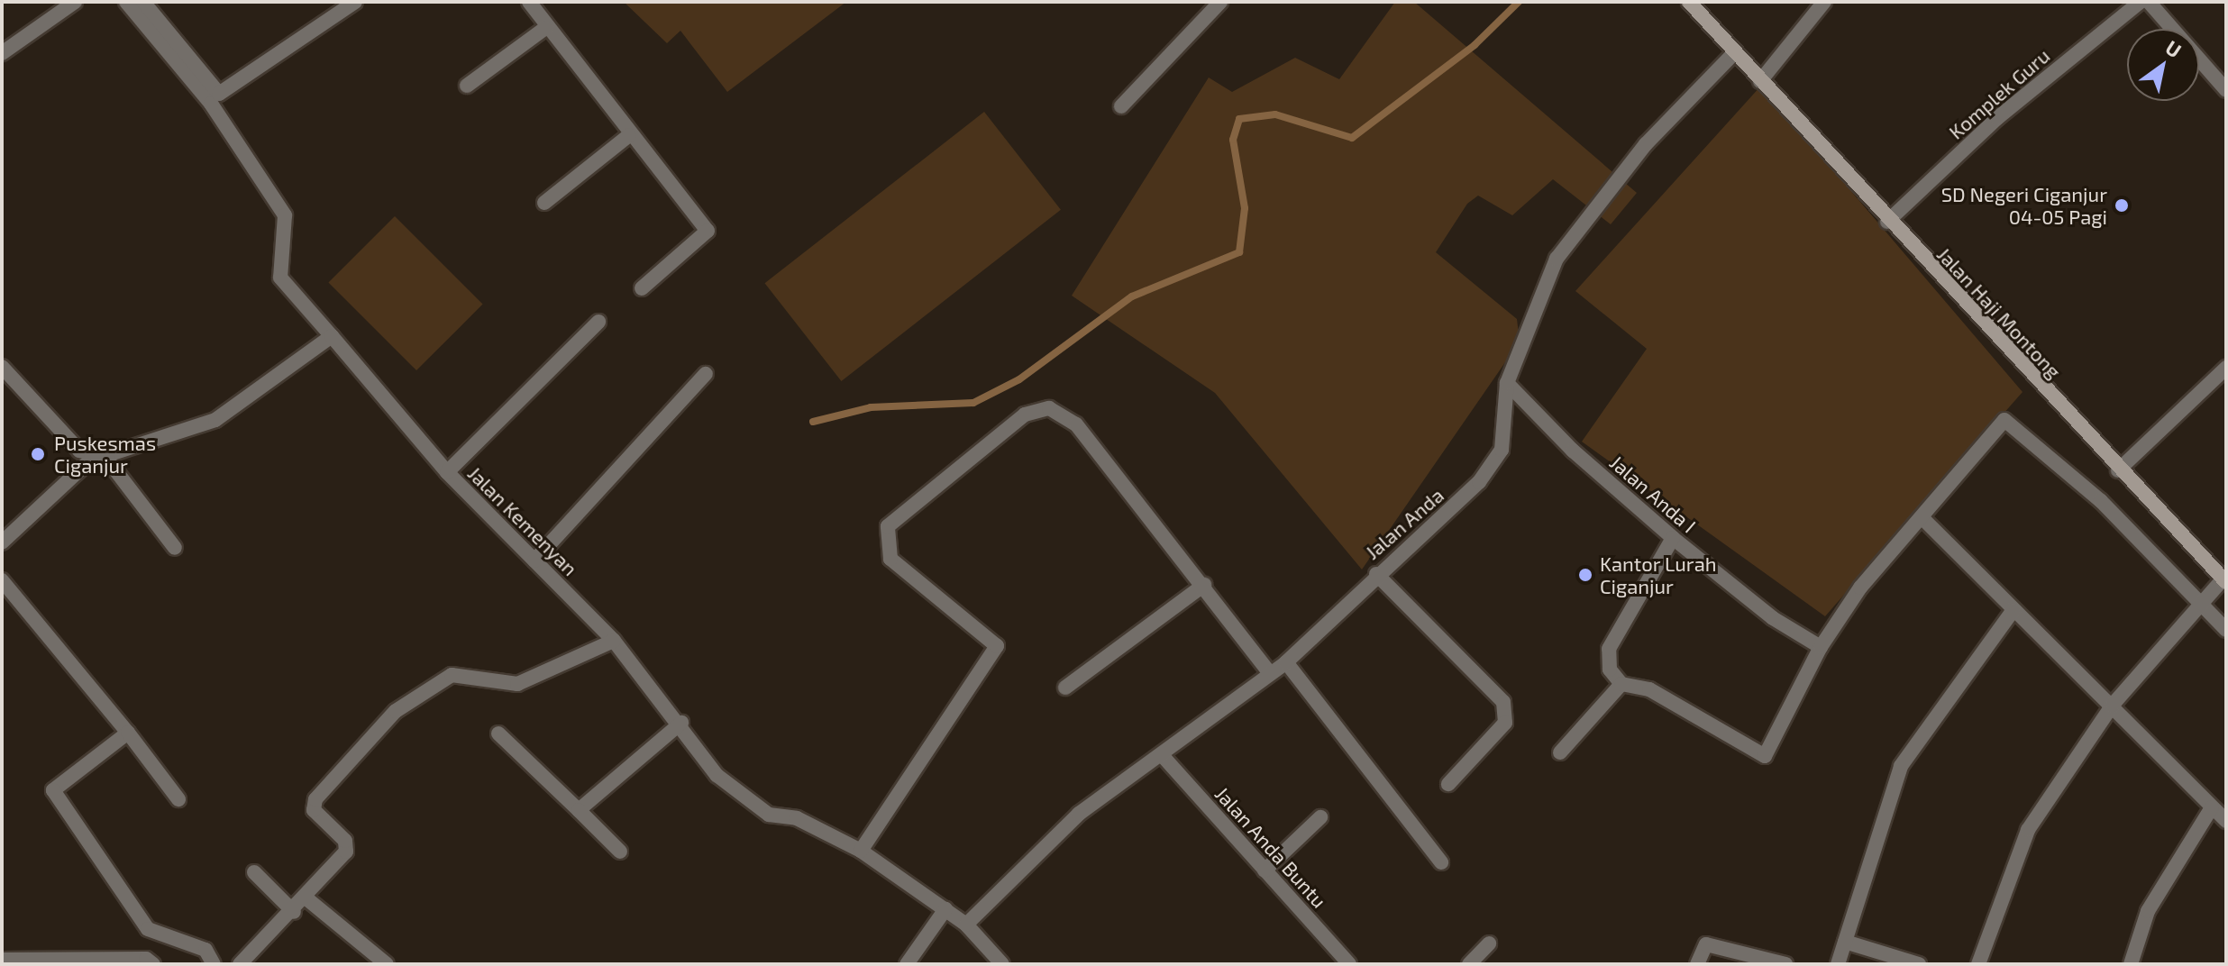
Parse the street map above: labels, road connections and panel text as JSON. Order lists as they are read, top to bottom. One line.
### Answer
{"streets":{"street":["Komplek Guru","Jalan Haji Montong","Jalan Anda I","Jalan Kemenyan","Jalan Anda","Jalan Anda Buntu"]},"crossings":[["Komplek Guru","Jalan Haji Montong"],["Jalan Haji Montong","Jalan Anda"],["Jalan Anda I","Jalan Anda"],["Jalan Kemenyan","Jalan Anda"],["Jalan Anda","Jalan Anda Buntu"]],"places":["SD Negeri Ciganjur 04-05 Pagi","Puskesmas Ciganjur","Kantor Lurah Ciganjur"],"north":"top right"}
